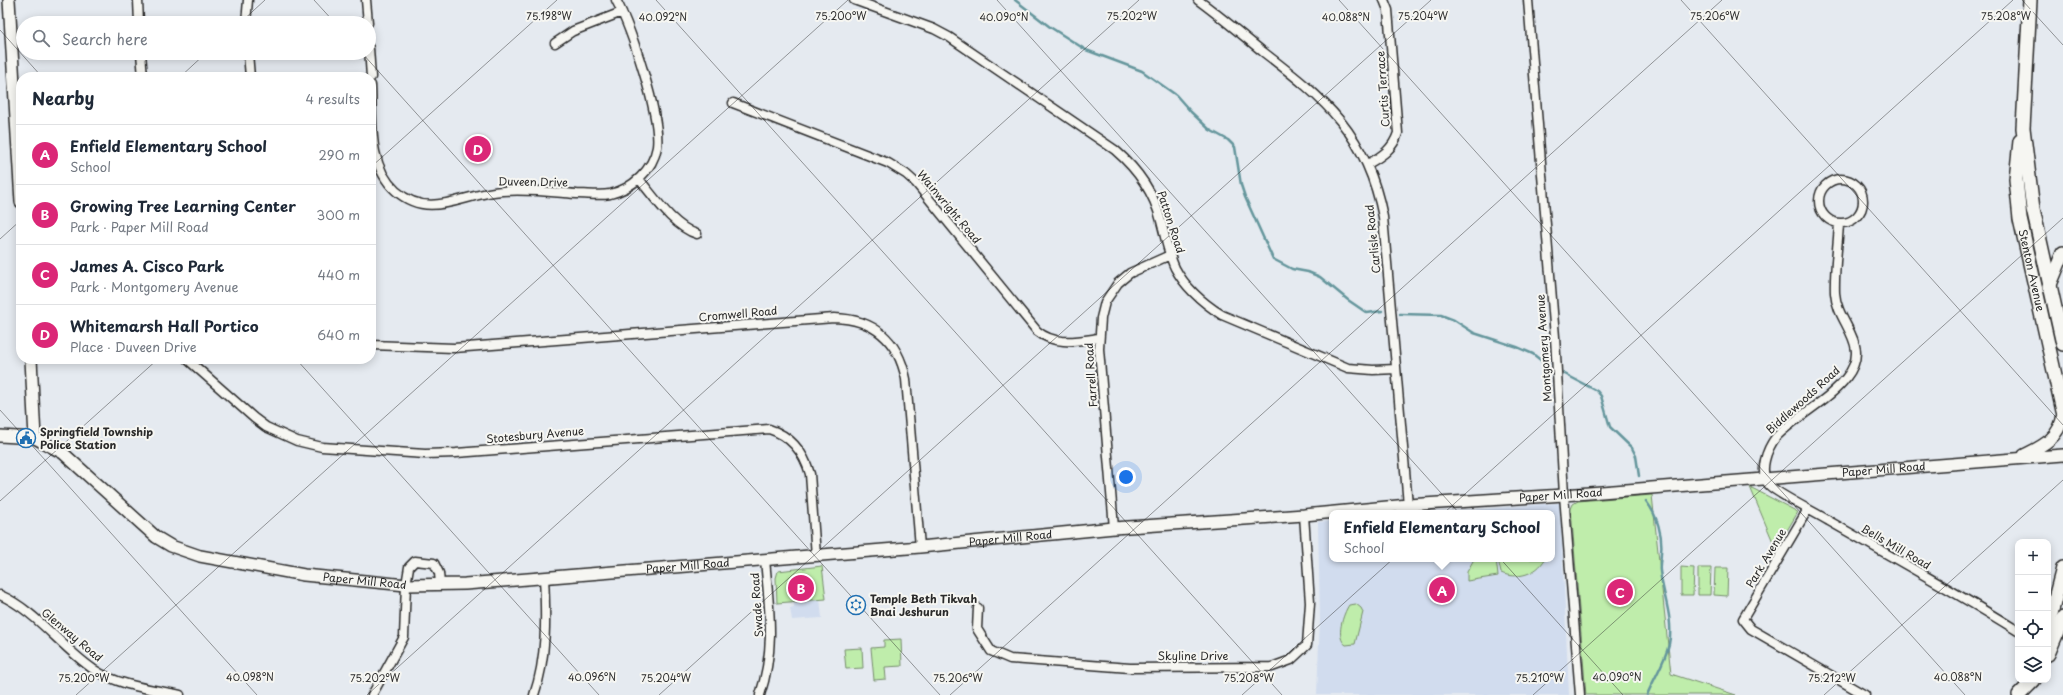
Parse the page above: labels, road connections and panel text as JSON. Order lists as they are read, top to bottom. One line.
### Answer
{"streets":{"main road":["Stenton Avenue","Paper Mill Road"],"street":["Curtis Terrace","Duveen Drive","Wainwright Road","Patton Road","Carlisle Road","Cromwell Road","Montgomery Avenue","Farrell Road","Biddlewoods Road","Stotesbury Avenue","Bells Mill Road","Park Avenue","Swade Road","Glenway Road","Skyline Drive"]},"crossings":[["Curtis Terrace","Carlisle Road"],["Wainwright Road","Farrell Road"],["Patton Road","Carlisle Road"],["Patton Road","Farrell Road"],["Carlisle Road","Paper Mill Road"],["Cromwell Road","Paper Mill Road"],["Montgomery Avenue","Paper Mill Road"],["Farrell Road","Paper Mill Road"],["Biddlewoods Road","Paper Mill Road"],["Biddlewoods Road","Bells Mill Road"],["Stotesbury Avenue","Paper Mill Road"],["Paper Mill Road","Bells Mill Road"],["Paper Mill Road","Swade Road"],["Paper Mill Road","Skyline Drive"],["Bells Mill Road","Park Avenue"]],"places":{"public building":["Springfield Township Police Station"],"synagogue":["Temple Beth Tikvah Bnai Jeshurun"]},"page":{"search":"Search here","heading":["Nearby","4 results"],"list":[{"mark":"A","name":"Enfield Elementary School","note":"School","value":"290 m"},{"mark":"B","name":"Growing Tree Learning Center","note":"Park · Paper Mill Road","value":"300 m"},{"mark":"C","name":"James A. Cisco Park","note":"Park · Montgomery Avenue","value":"440 m"},{"mark":"D","name":"Whitemarsh Hall Portico","note":"Place · Duveen Drive","value":"640 m"}],"pins":["D","B","A","C"],"popup":["Enfield Elementary School","School"],"map_buttons":["+","−"]},"coordinates":["75.198°W","75.200°W","75.202°W","75.204°W","75.206°W","75.208°W","40.092°N","40.090°N","40.088°N","40.098°N","40.096°N","75.210°W","75.212°W"]}
